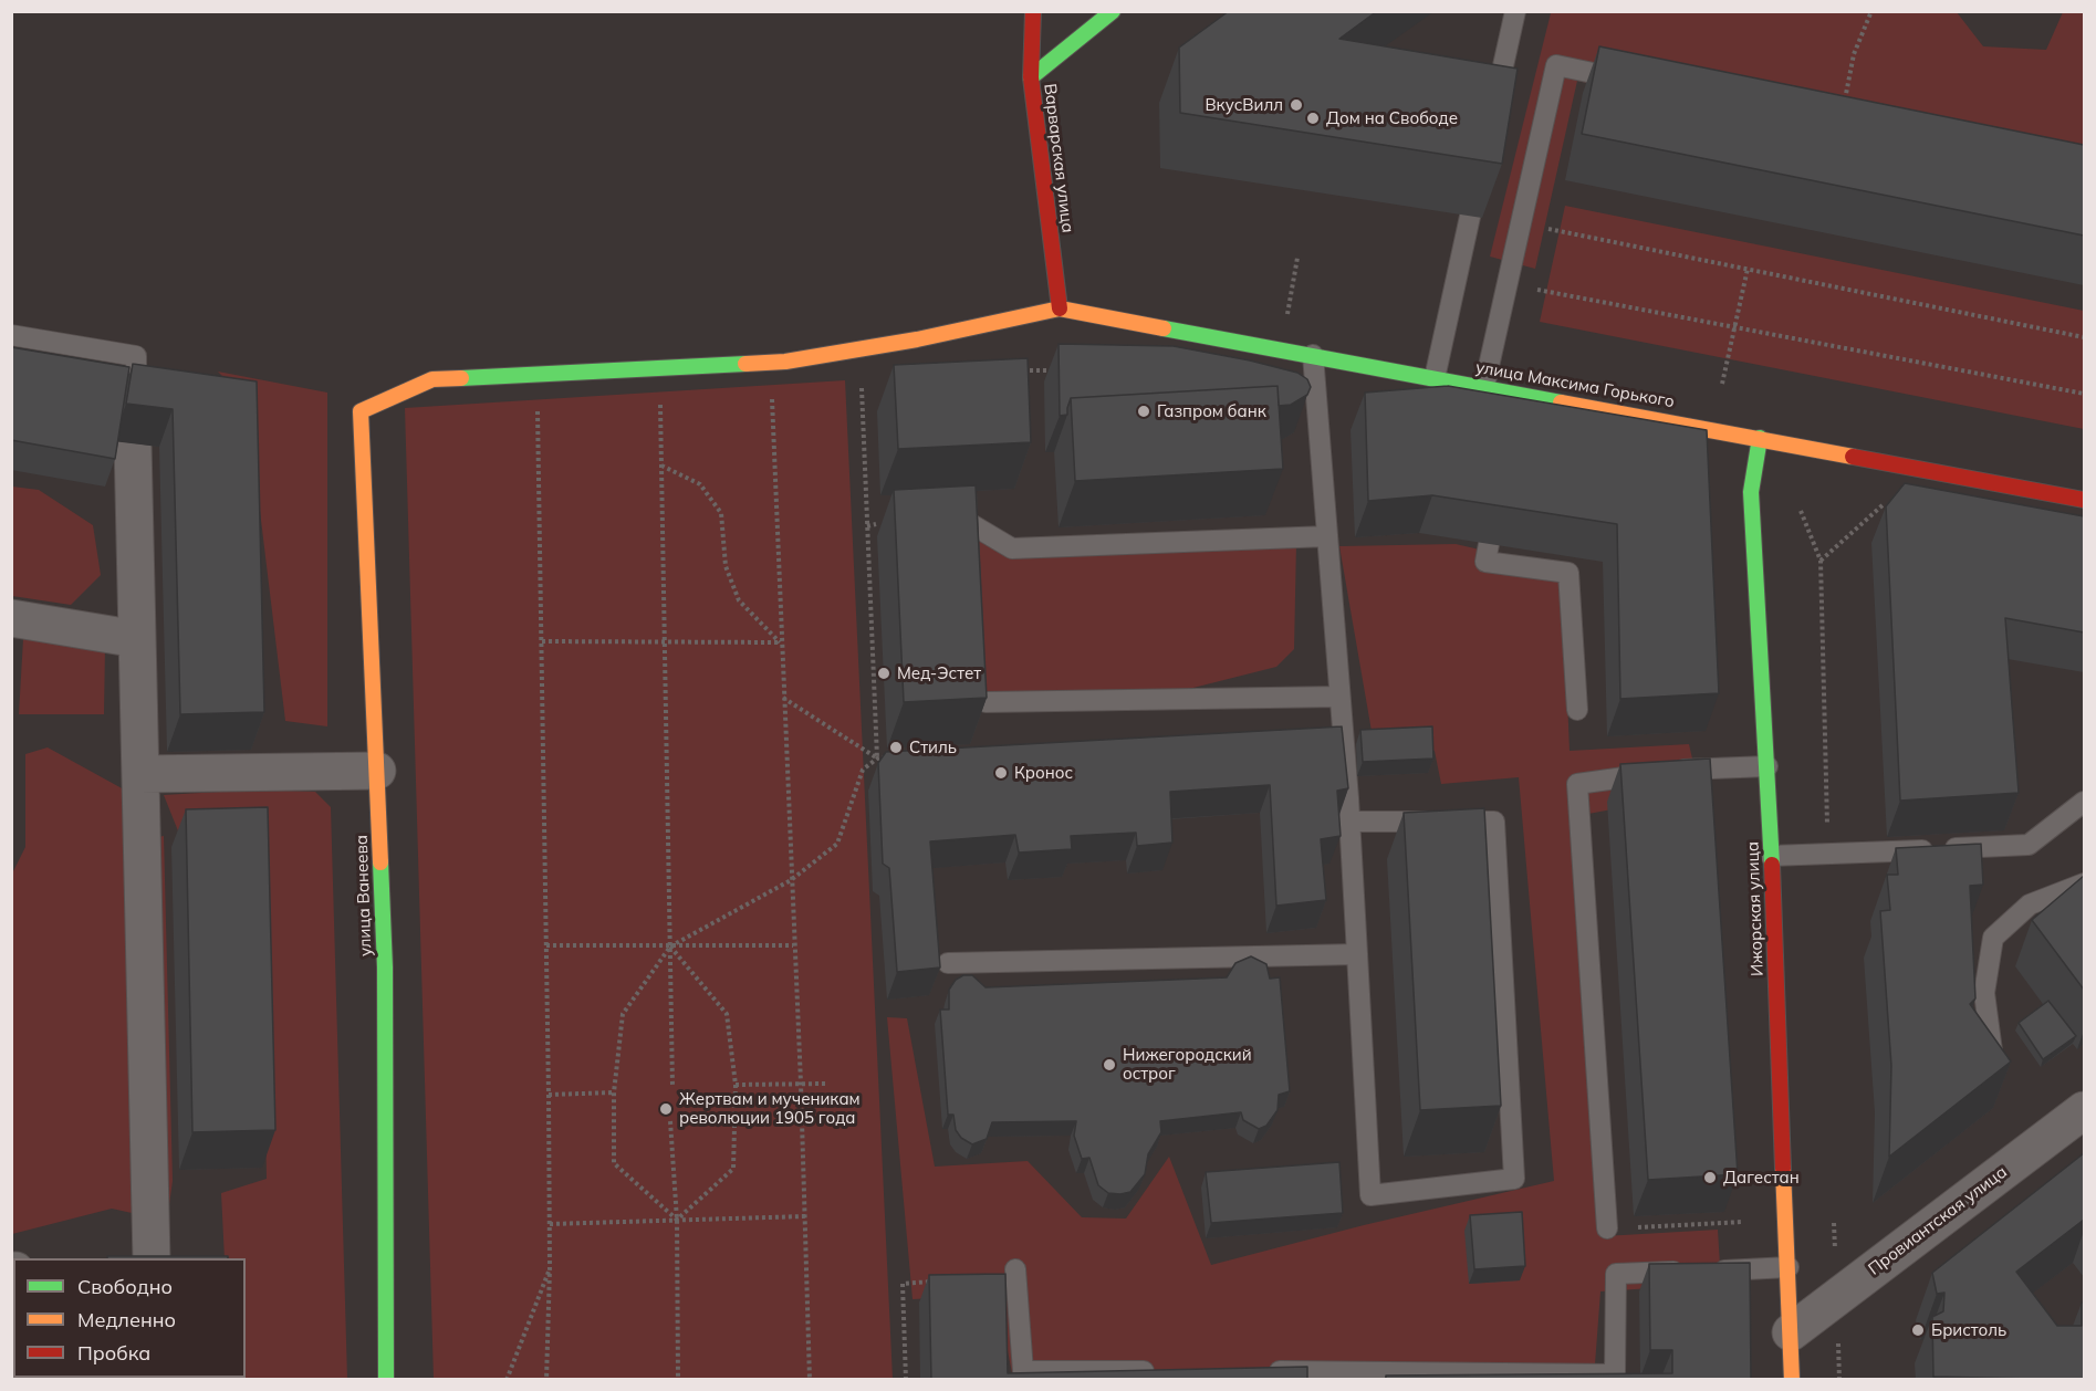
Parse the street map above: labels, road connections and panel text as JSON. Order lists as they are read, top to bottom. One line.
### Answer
{"streets":{"street":["Варварская улица","улица Максима Горького","улица Ванеева","Ижорская улица","Провиантская улица"]},"crossings":[["Варварская улица","улица Максима Горького"],["Варварская улица","улица Ванеева"],["улица Максима Горького","улица Ванеева"],["улица Максима Горького","Ижорская улица"],["Ижорская улица","Провиантская улица"]],"places":["ВкусВилл","Дом на Свободе","Газпром банк","Мед-Эстет","Стиль","Кронос","Нижегородский острог","Жертвам и мученикам революции 1905 года","Дагестан","Бристоль"],"legend":["Свободно","Медленно","Пробка"]}
